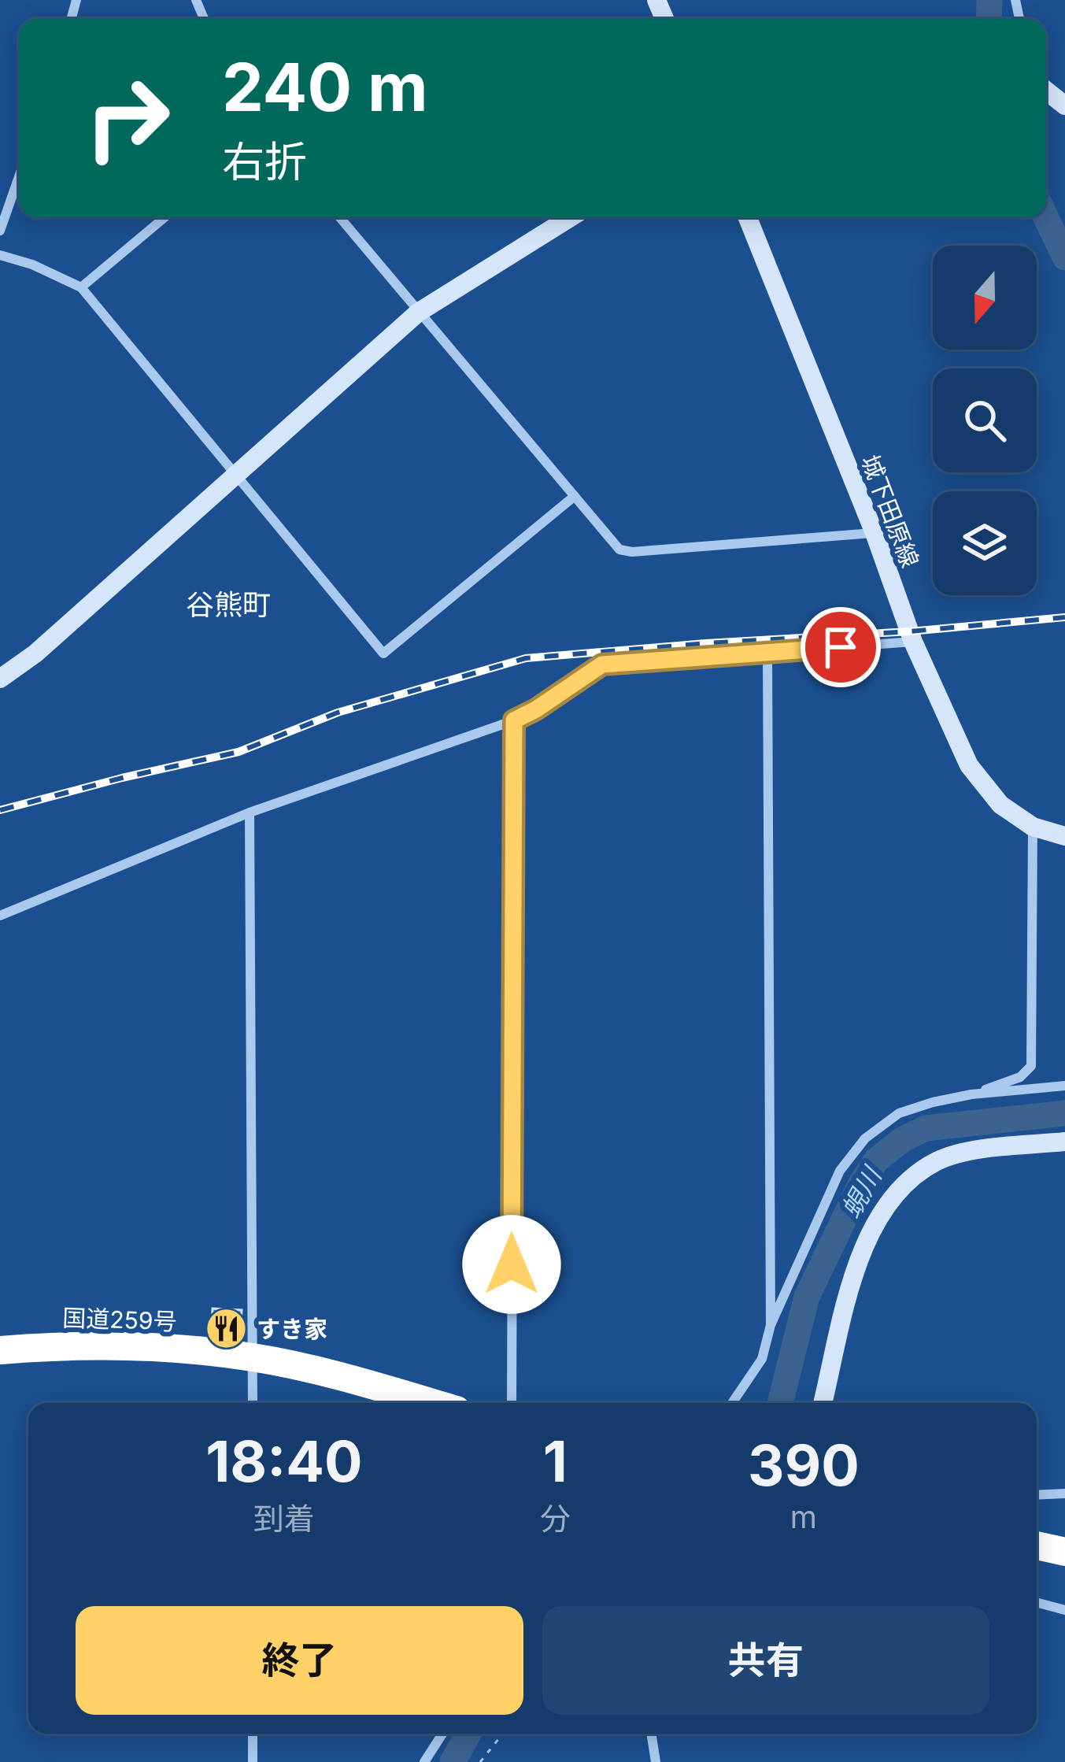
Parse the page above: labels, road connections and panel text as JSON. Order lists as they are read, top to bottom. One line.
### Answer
{"streets":{"highway":["国道259号"],"street":["城下田原線"]},"districts":["谷熊町"],"water":["蜆川"],"places":{"restaurant":["すき家"]},"north":"bottom","page":{"turn":["240 m","右折"],"eta":["18:40","到着","1","分","390","m"],"buttons":["終了","共有"]}}
